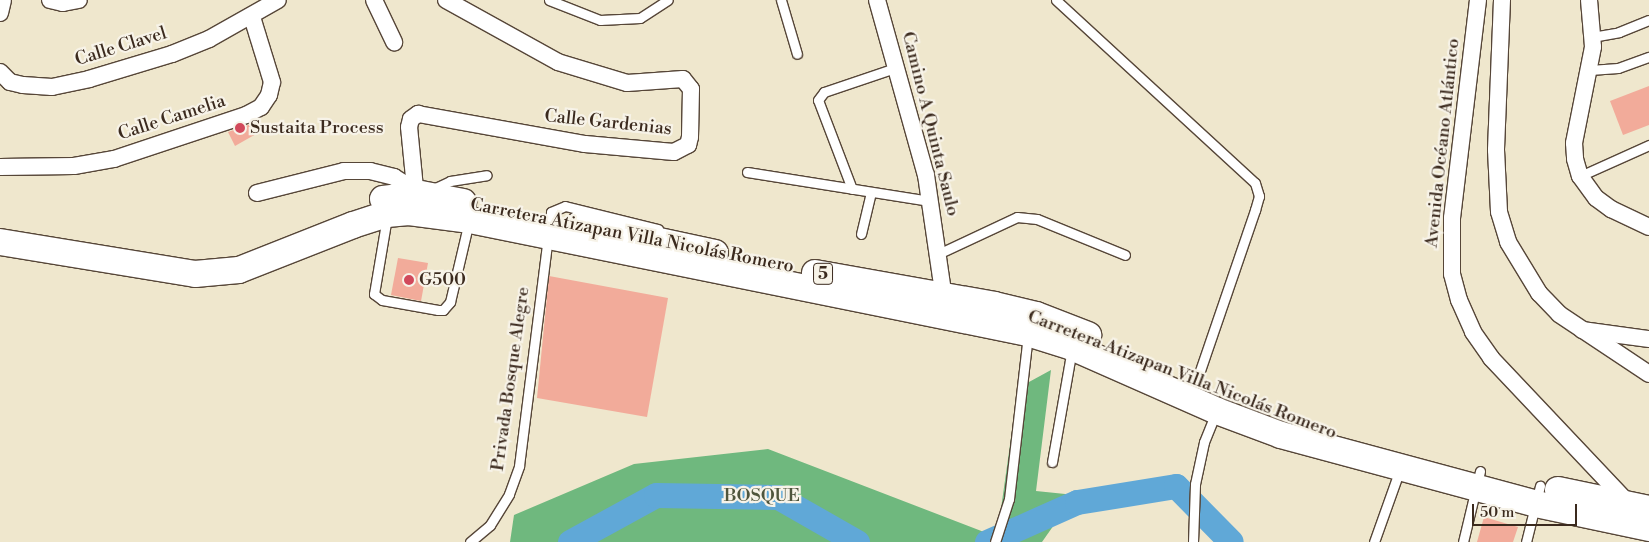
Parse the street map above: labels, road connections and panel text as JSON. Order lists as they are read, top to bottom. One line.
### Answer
{"streets":{"main road":["Carretera Atizapan Villa Nicolás Romero","5"],"street":["Calle Clavel","Calle Camelia","Calle Gardenias","Camino A Quinta Saulo","Avenida Océano Atlántico"],"lane":["Privada Bosque Alegre"]},"crossings":[["Calle Clavel","Calle Camelia"],["Calle Gardenias","Carretera Atizapan Villa Nicolás Romero"],["Camino A Quinta Saulo","Carretera Atizapan Villa Nicolás Romero"],["Avenida Océano Atlántico","Carretera Atizapan Villa Nicolás Romero"],["Carretera Atizapan Villa Nicolás Romero","Privada Bosque Alegre"]],"parks":["BOSQUE"],"places":["Sustaita Process","G500"],"scale_bar":"50 m"}
